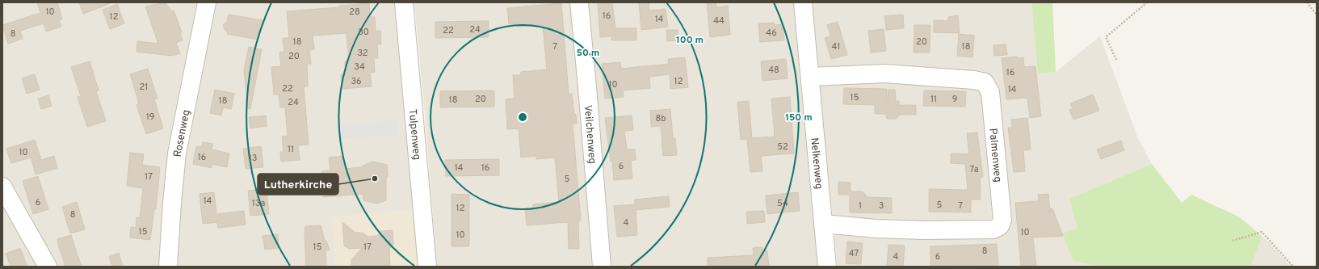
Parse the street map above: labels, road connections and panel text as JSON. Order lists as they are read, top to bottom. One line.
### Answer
{"streets":{"street":["Rosenweg","Tulpenweg","Veilchenweg","Palmenweg","Nelkenweg"]},"crossings":[["Palmenweg","Nelkenweg"]],"places":["Lutherkirche"],"house_numbers":["10","28","16","12","14","44","24","22","30","46","8","18","20","7","41","18","32","20","34","48","16","36","12","10","21","22","14","15","20","11","9","18","18","24","19","8b","52","11","10","16","13","6","14","16","7a","17","5","14","6","13a","54","5","1","3","7","12","8","4","15","10","10","15","17","8","47","4","6"],"rings":["100 m","50 m","150 m"]}
